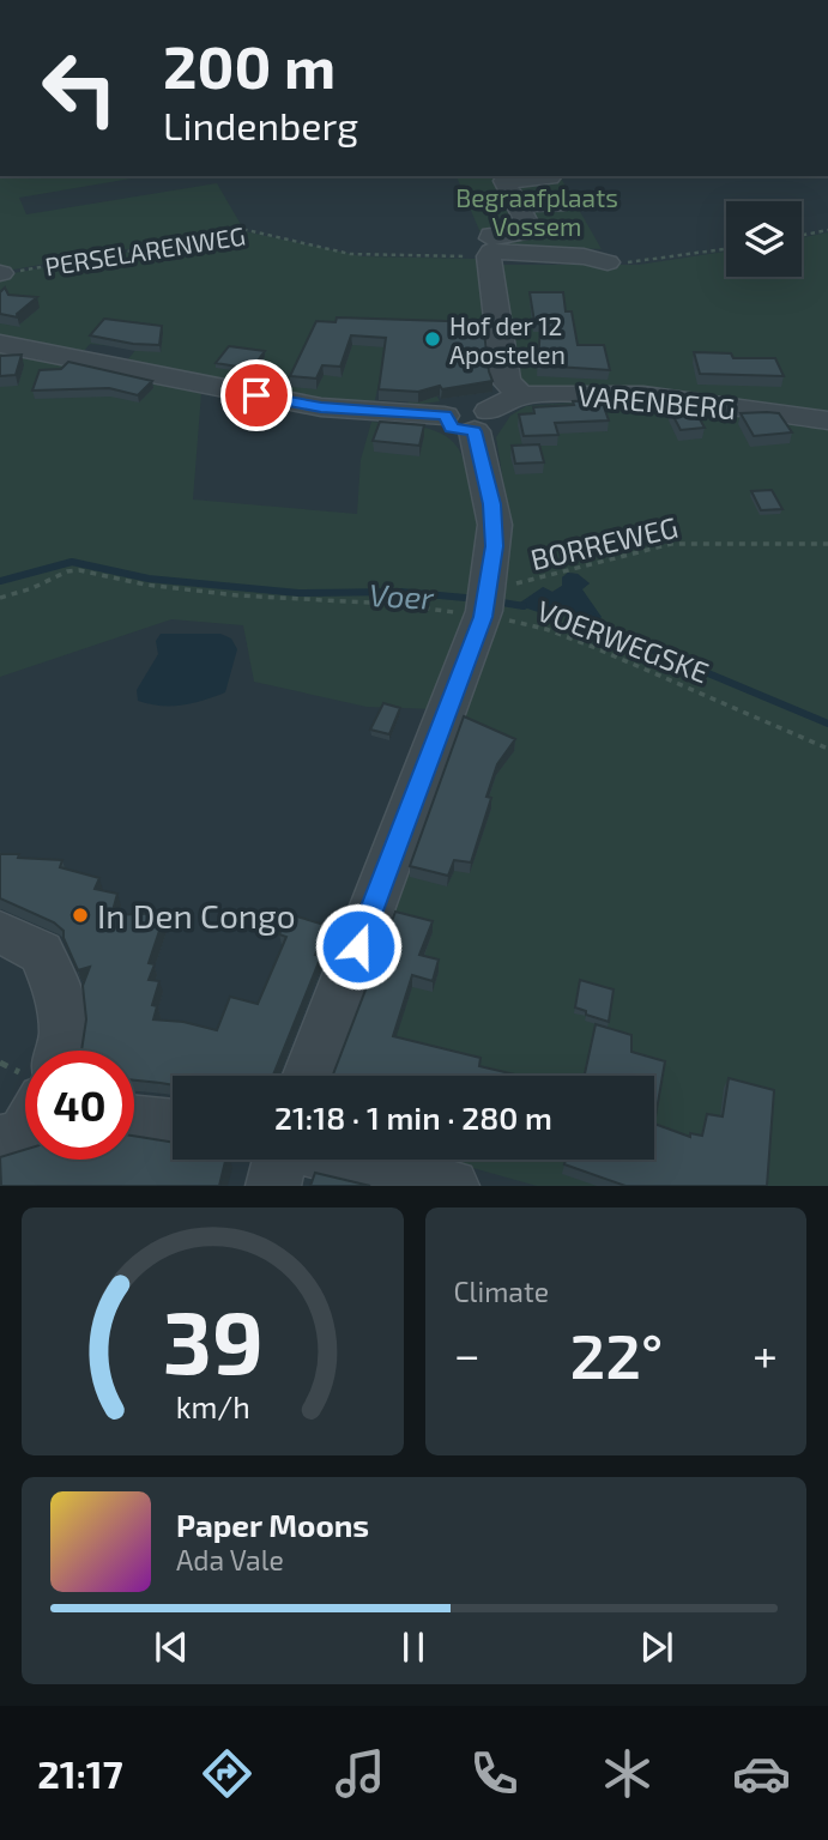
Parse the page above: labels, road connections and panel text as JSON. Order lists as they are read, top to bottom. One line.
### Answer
{"streets":{"street":["VARENBERG"],"path":["PERSELARENWEG","BORREWEG","VOERWEGSKE"]},"crossings":[["BORREWEG","VOERWEGSKE"]],"water":["Voer"],"parks":["Begraafplaats Vossem"],"places":["Hof der 12 Apostelen","In Den Congo"],"page":{"turn":["200 m","Lindenberg"],"limit":"40","trip":"21:18 · 1 min · 280 m","tile":"Climate","heat":["−","22°","+"],"song":["Paper Moons","Ada Vale"],"tabs":"21:17","gauge":["39","km/h"]}}
